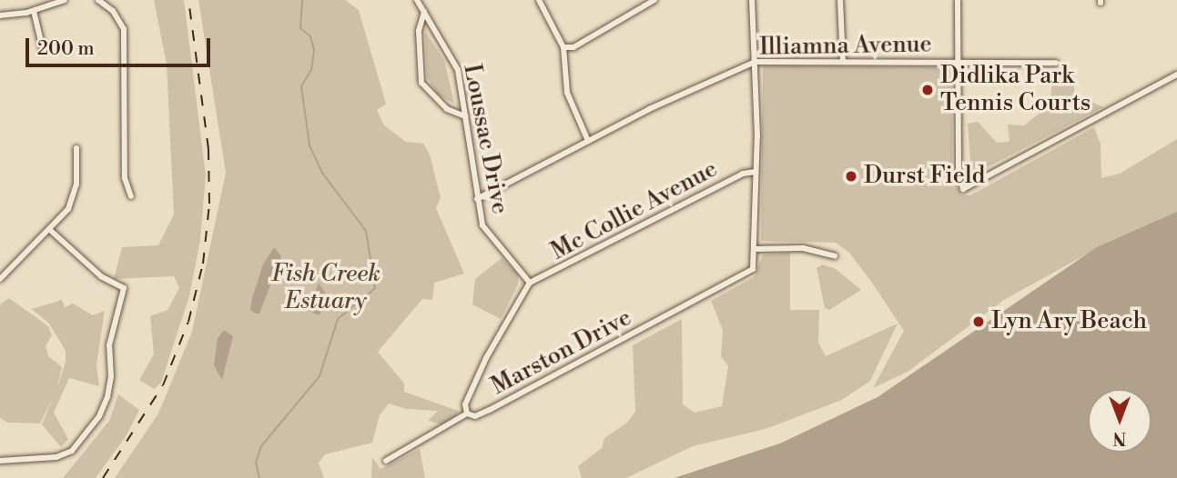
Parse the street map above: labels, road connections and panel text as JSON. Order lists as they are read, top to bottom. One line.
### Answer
{"streets":{"street":["Illiamna Avenue","Loussac Drive","Mc Collie Avenue","Marston Drive"]},"crossings":[["Illiamna Avenue","Loussac Drive"],["Loussac Drive","Mc Collie Avenue"]],"parks":["Fish Creek Estuary"],"places":["Didlika Park Tennis Courts","Durst Field","Lyn Ary Beach"],"scale_bar":"200 m","north":"bottom"}
